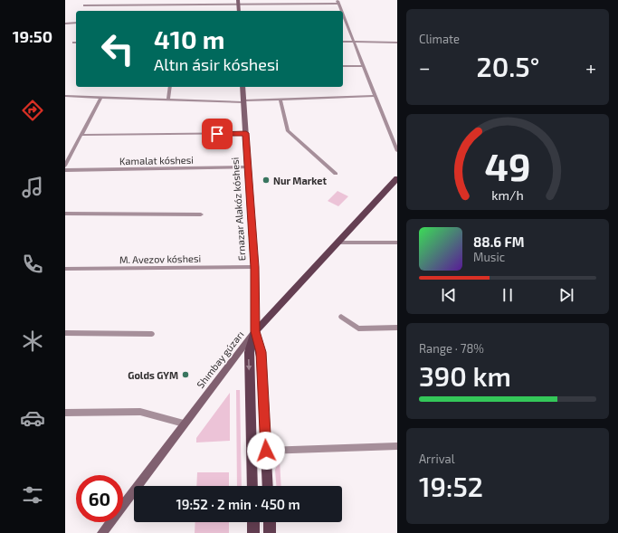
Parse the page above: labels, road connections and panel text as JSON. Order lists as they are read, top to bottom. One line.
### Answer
{"streets":{"main road":["Ernazar Alakóz kóshesi","Shımbay gúzarı"],"street":["Kamalat kóshesi","M. Avezov kóshesi"]},"crossings":[["Kamalat kóshesi","Ernazar Alakóz kóshesi"],["Ernazar Alakóz kóshesi","M. Avezov kóshesi"],["Ernazar Alakóz kóshesi","Shımbay gúzarı"]],"places":["Nur Market","Golds GYM"],"page":{"tabs":"19:50","tile":["Climate",["Range · 78%","390 km"],["Arrival","19:52"]],"turn":["410 m","Altın ásir kóshesi"],"heat":["−","20.5°","+"],"song":["88.6 FM","Music"],"limit":"60","trip":"19:52 · 2 min · 450 m","gauge":["49","km/h"]}}
